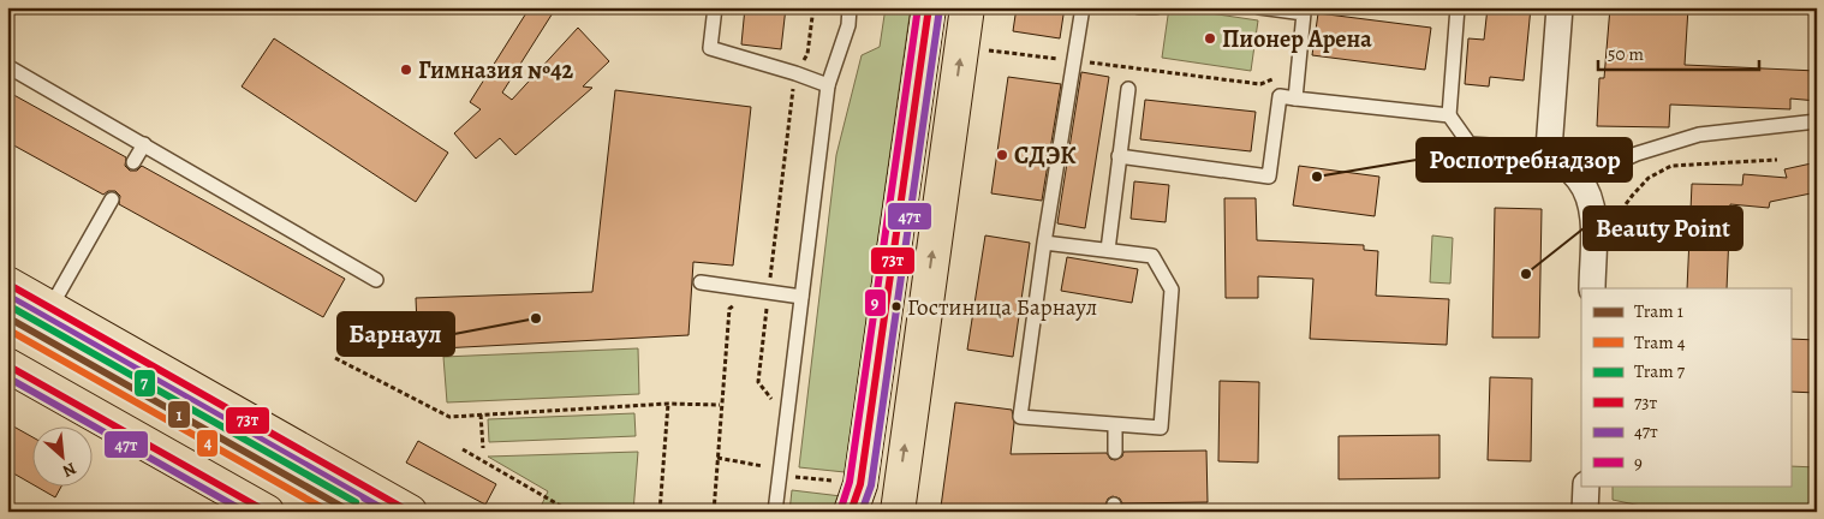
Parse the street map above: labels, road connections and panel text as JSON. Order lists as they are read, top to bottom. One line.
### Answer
{"places":["Пионер Арена","Гимназия №42","СДЭК","Роспотребнадзор","Beauty Point","Гостиница Барнаул","Барнаул"],"lines":["transit line 73т","transit line 9","transit line 47т","tram line 7","tram line 1","tram line 4"],"legend":["Tram 1","Tram 4","Tram 7","73т","47т","9"],"scale_bar":"50 m","north":"bottom right"}
